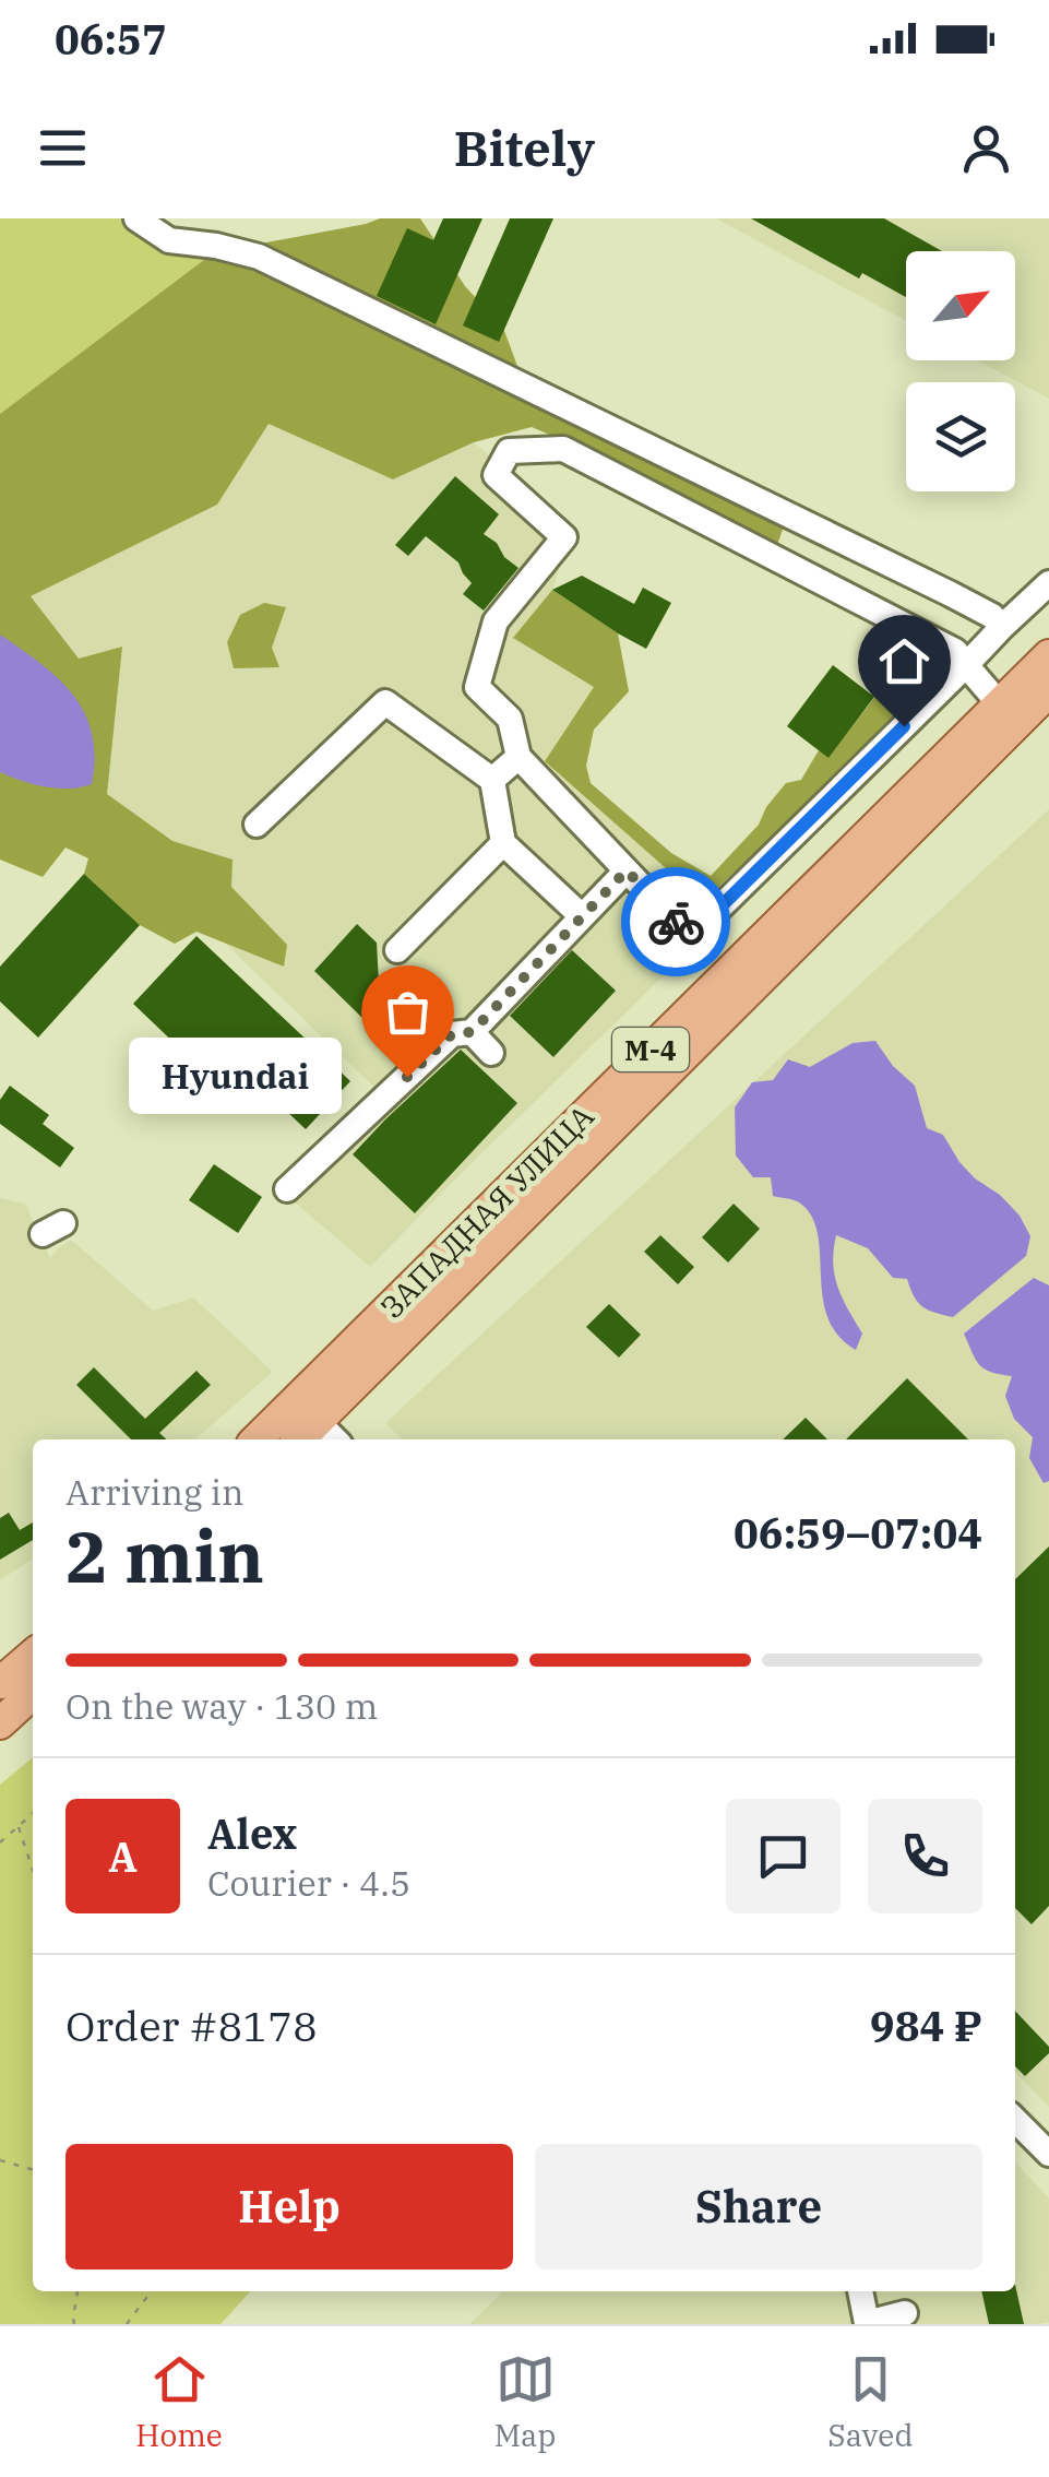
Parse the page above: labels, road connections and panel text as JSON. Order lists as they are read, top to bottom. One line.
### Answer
{"streets":{"main road":["М-4","ЗАПАДНАЯ УЛИЦА"]},"places":["Hyundai"],"north":"top right","page":{"status":"06:57","header":"Bitely","bubble":"Hyundai","heading":["2 min","Arriving in","06:59–07:04"],"panel":["Alex","Courier · 4.5","Order #8178","984 ₽"],"bar":"On the way · 130 m","round":"A","buttons":["Help","Share"],"tabs":["Home","Map","Saved"]}}
